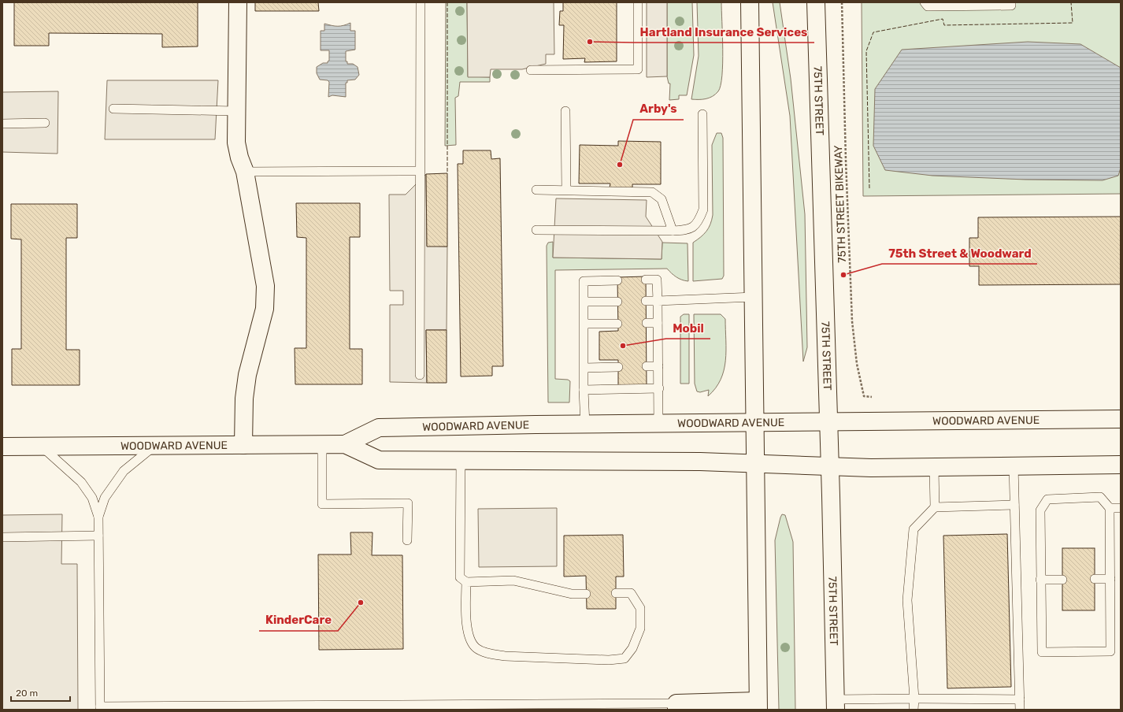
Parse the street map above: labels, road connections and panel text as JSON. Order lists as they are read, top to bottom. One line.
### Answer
{"streets":{"main road":["75TH STREET","WOODWARD AVENUE"],"path":["75TH STREET BIKEWAY"]},"crossings":[["75TH STREET","WOODWARD AVENUE"]],"places":["Hartland Insurance Services","Arby's","75th Street & Woodward","Mobil","KinderCare"],"scale_bar":"20 m"}
